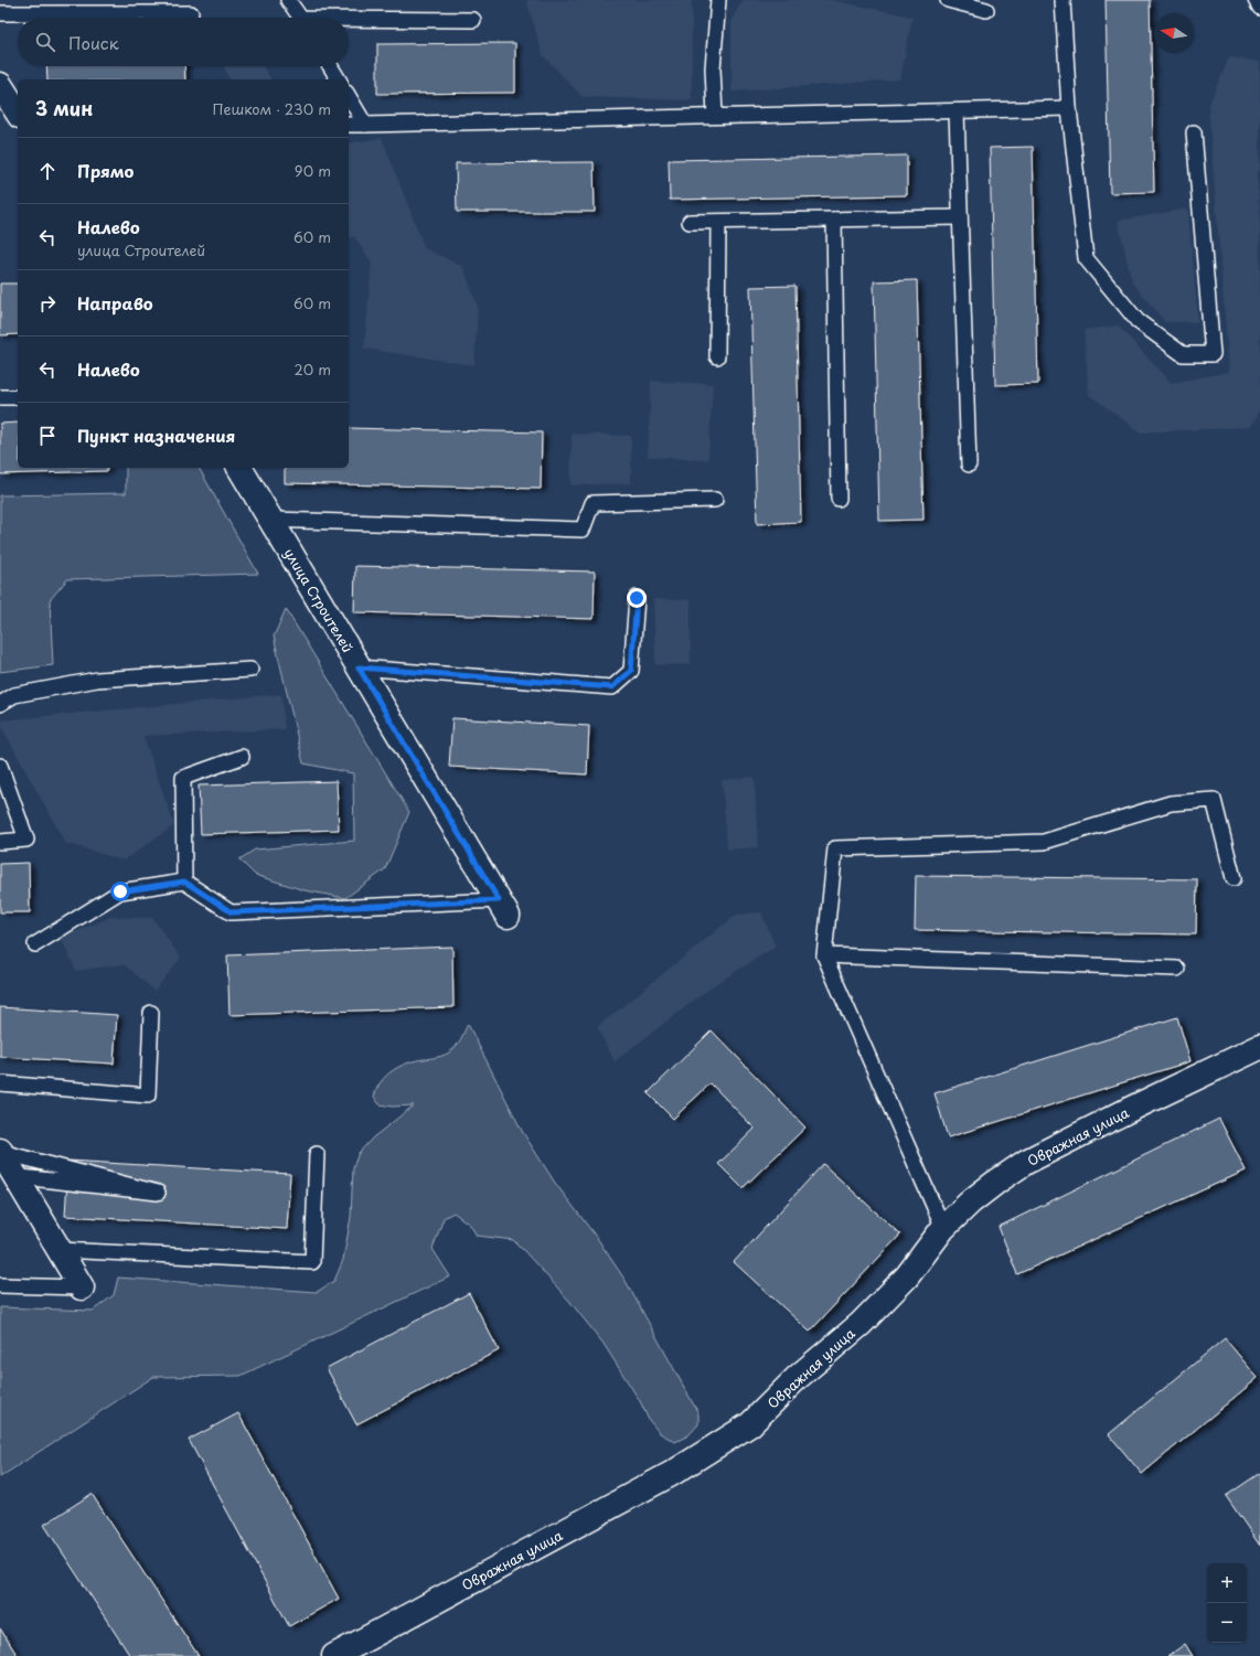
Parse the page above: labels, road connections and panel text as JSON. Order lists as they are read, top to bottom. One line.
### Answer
{"streets":{"street":["улица Строителей","Овражная улица"]},"north":"left","page":{"search":"Поиск","heading":["3 мин","Пешком · 230 m"],"list":[["Прямо","90 m"],["Налево","улица Строителей","60 m"],["Направо","60 m"],["Налево","20 m"],"Пункт назначения"],"map_buttons":["+","−"]}}
